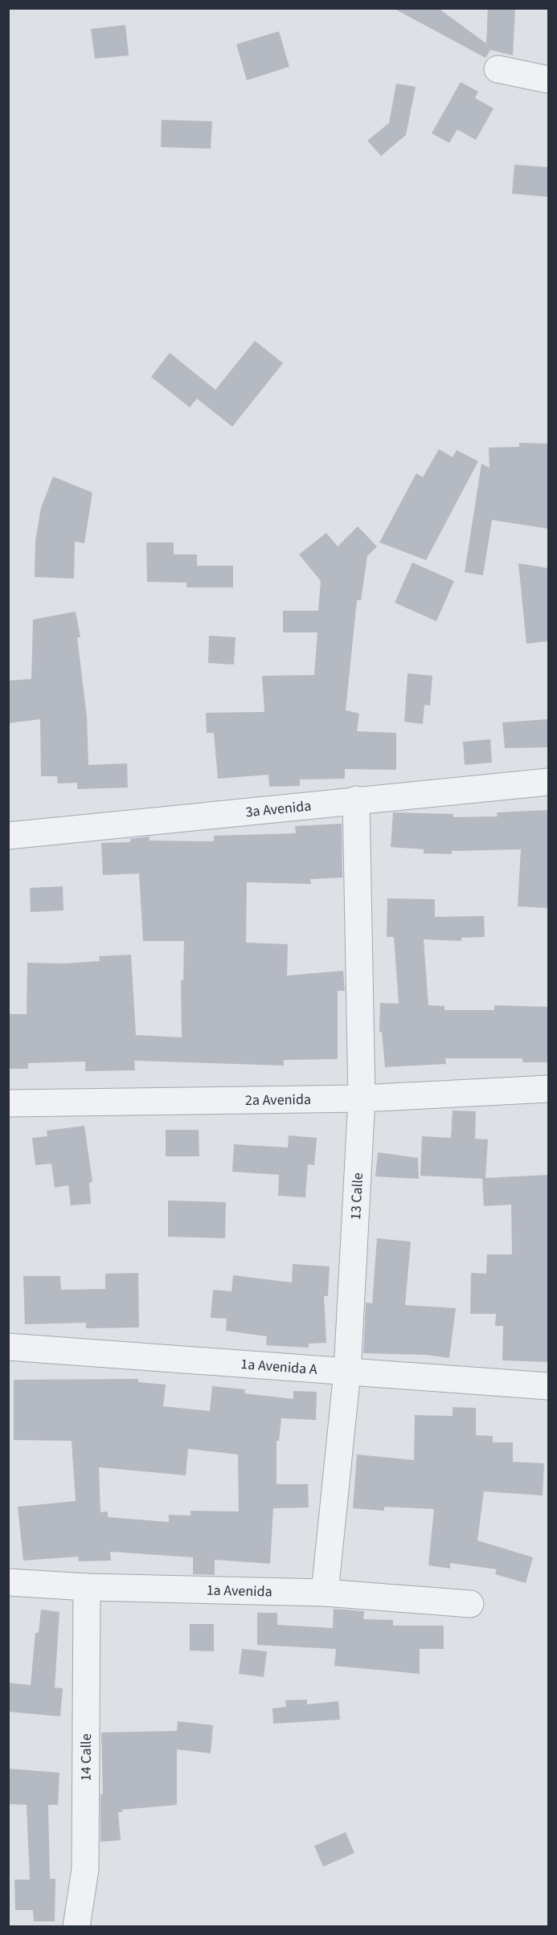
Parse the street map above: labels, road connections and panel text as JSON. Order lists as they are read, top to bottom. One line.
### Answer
{"streets":{"street":["3a Avenida","2a Avenida","13 Calle","1a Avenida A","1a Avenida","14 Calle"]},"crossings":[["3a Avenida","13 Calle"],["2a Avenida","13 Calle"],["13 Calle","1a Avenida A"],["13 Calle","1a Avenida"],["1a Avenida","14 Calle"]]}
